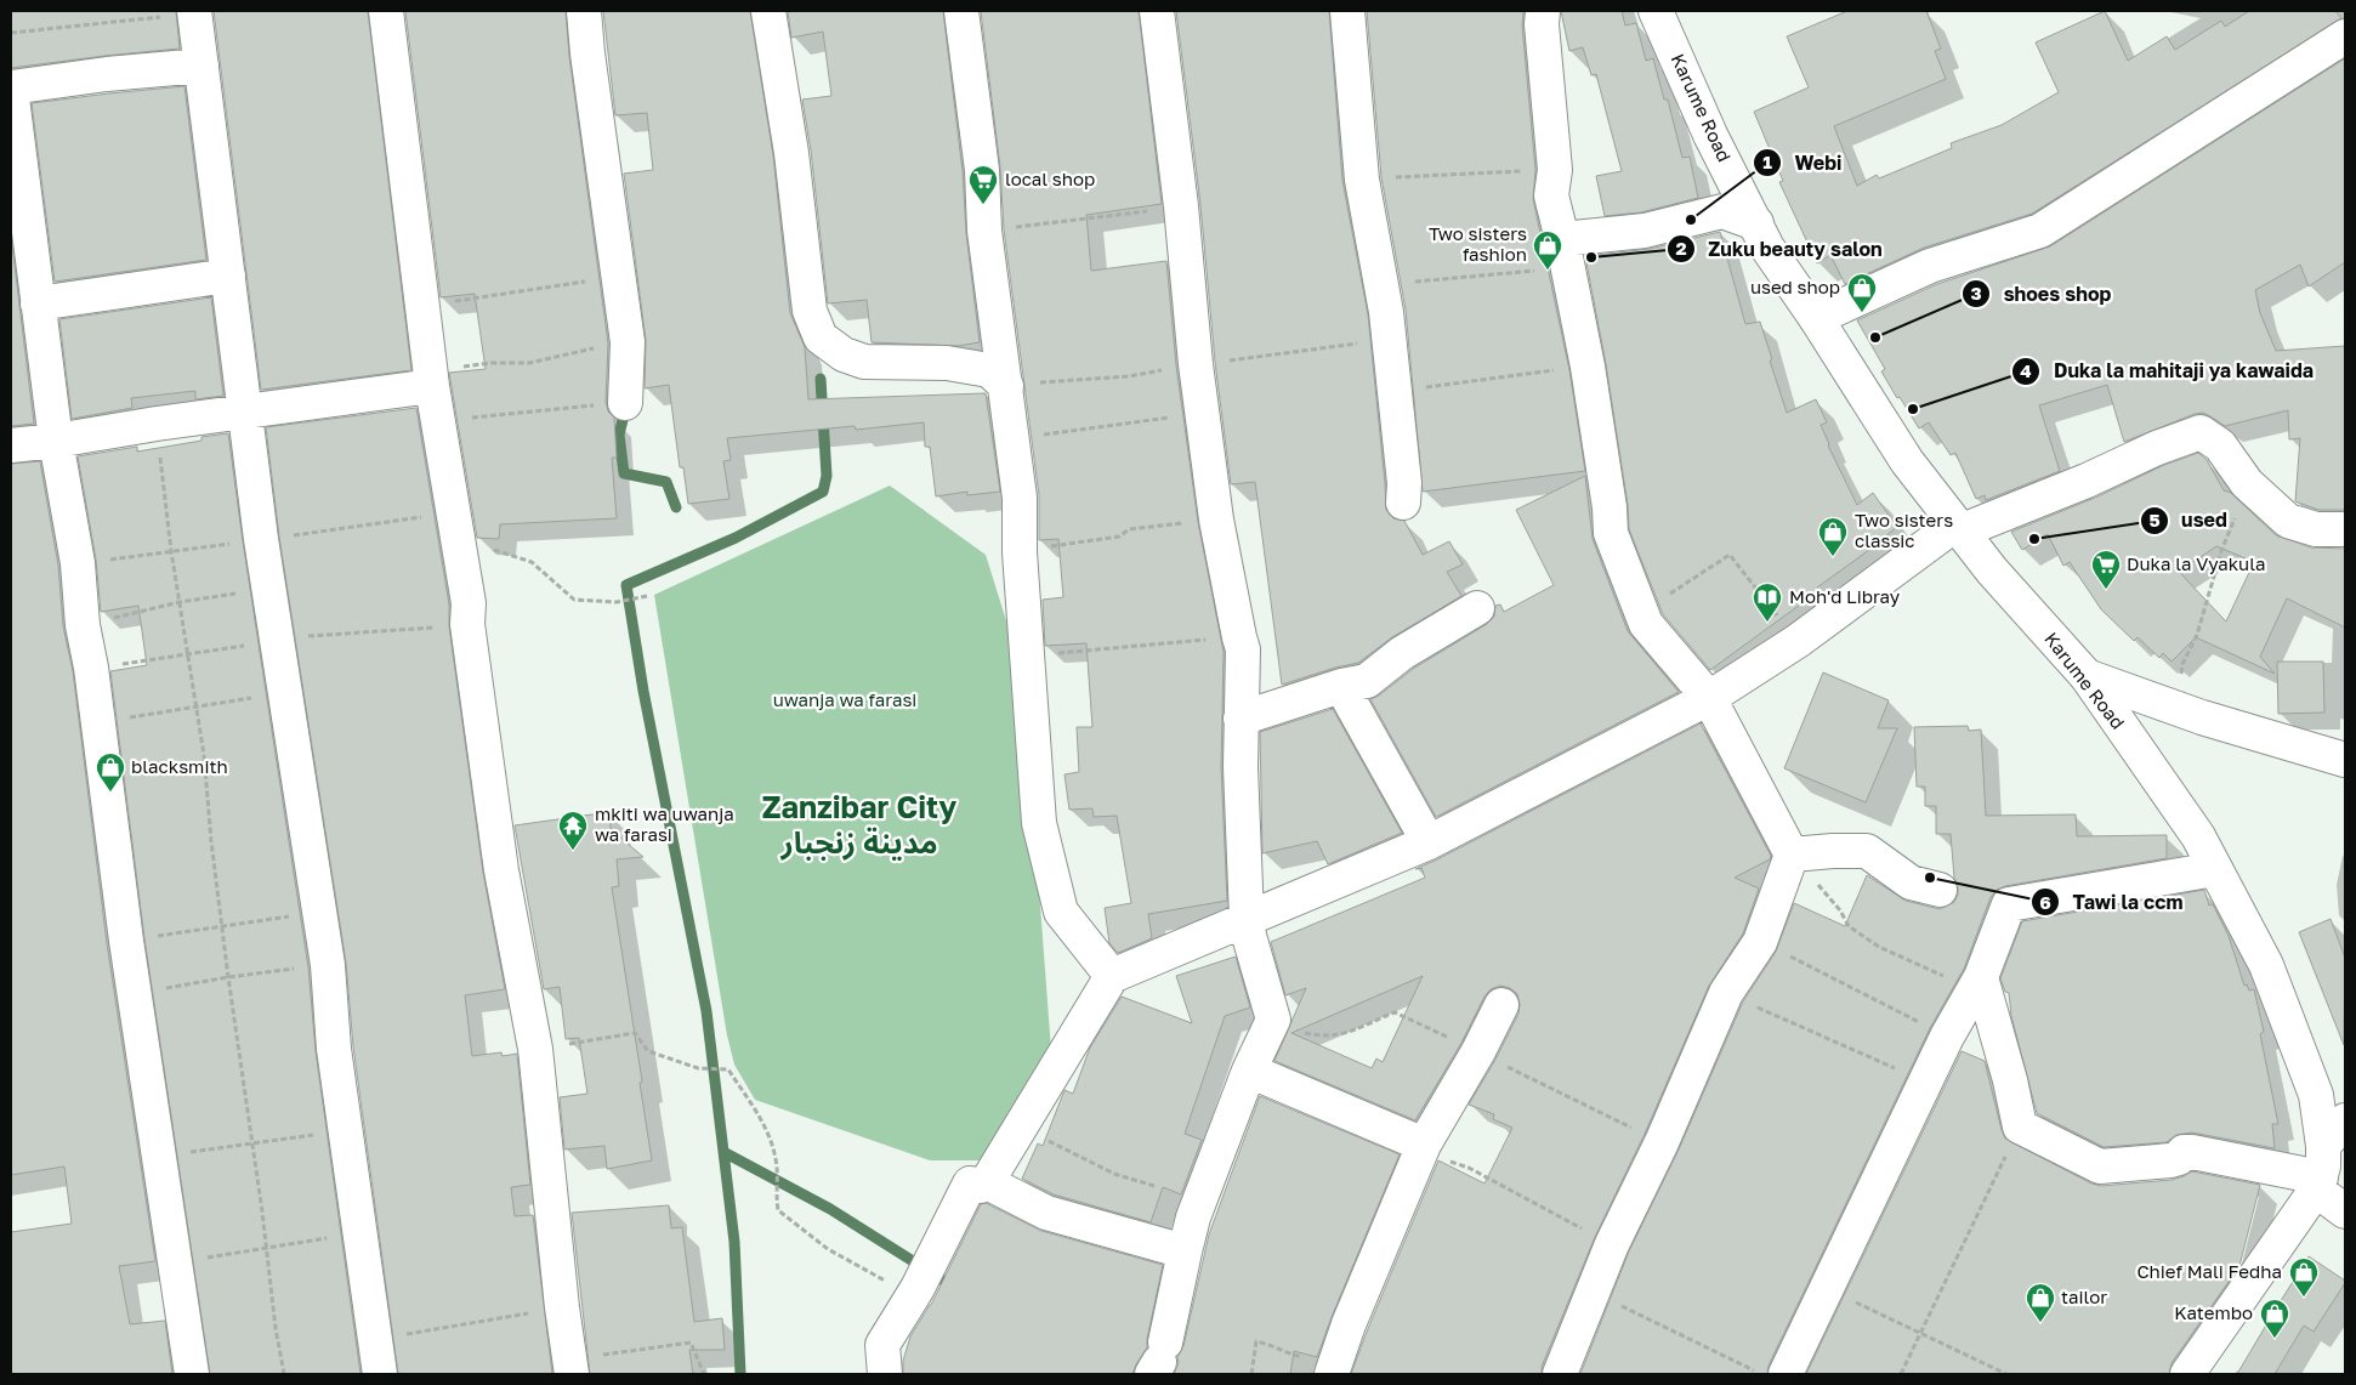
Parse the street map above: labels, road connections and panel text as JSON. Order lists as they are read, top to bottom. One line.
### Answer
{"streets":{"street":["Karume Road"]},"districts":["Zanzibar City مدينة زنجبار"],"parks":["uwanja wa farasi"],"places":{"supermarket":["local shop","Duka la Vyakula"],"other":["Webi","Zuku beauty salon","shoes shop","Duka la mahitaji ya kawaida","used","Tawi la ccm"],"shop":["Two sisters fashion","used shop","Two sisters classic","blacksmith","Chief Mali Fedha","tailor","Katembo"],"library":["Moh'd Libray"],"temple":["mkiti wa uwanja wa farasi"]}}
